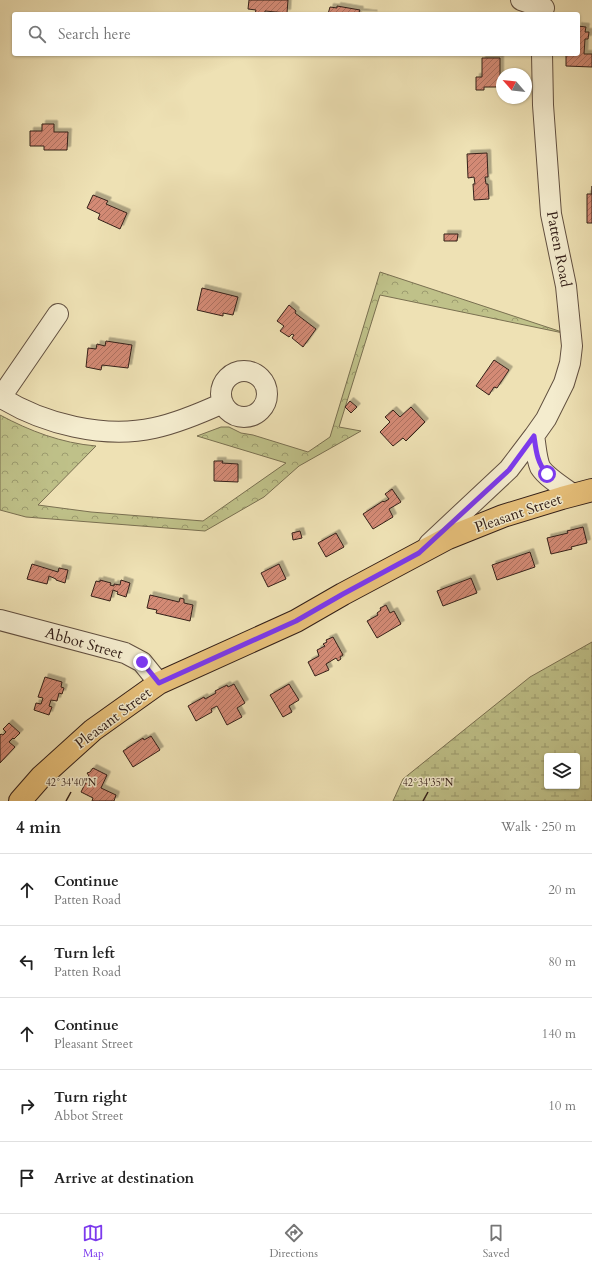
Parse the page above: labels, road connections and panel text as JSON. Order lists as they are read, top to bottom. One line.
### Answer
{"streets":{"main road":["Pleasant Street"],"street":["Patten Road","Abbot Street"]},"crossings":[["Patten Road","Pleasant Street"],["Pleasant Street","Abbot Street"]],"north":"top left","page":{"search":"Search here","heading":["4 min","Walk · 250 m"],"list":[["Continue","Patten Road","20 m"],["Turn left","Patten Road","80 m"],["Continue","Pleasant Street","140 m"],["Turn right","Abbot Street","10 m"],"Arrive at destination"],"nav":["Map","Directions","Saved"]},"coordinates":["42°34'40\"N","42°34'35\"N"]}
